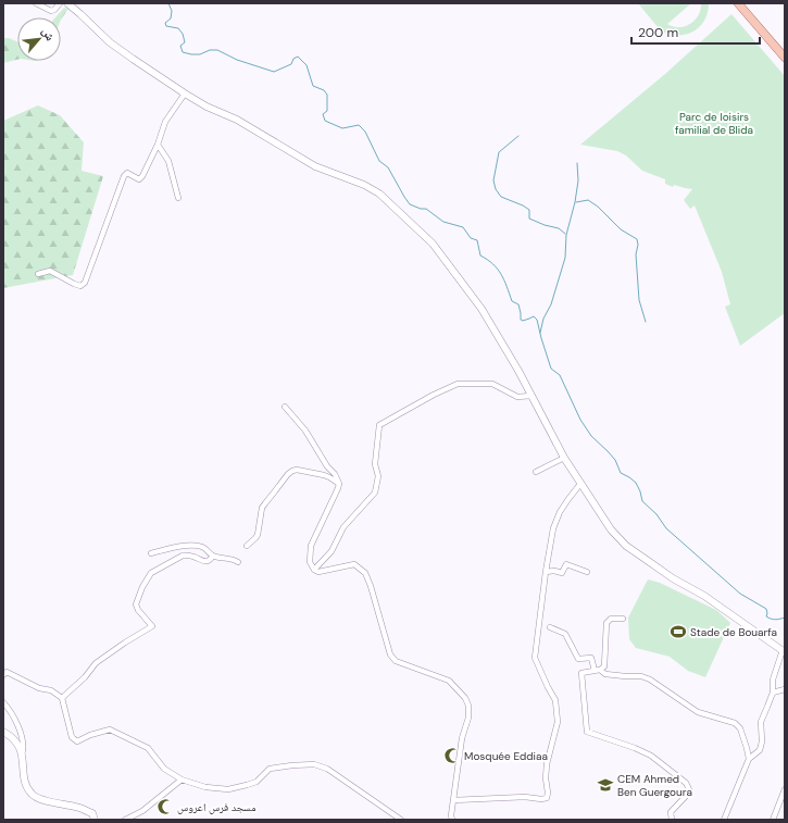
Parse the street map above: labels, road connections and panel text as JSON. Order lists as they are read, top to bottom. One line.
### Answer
{"parks":["Parc de loisirs familial de Blida"],"places":{"sports":["Stade de Bouarfa"],"mosque":["Mosquée Eddiaa","مسجد فرس اعروس"],"school or university":["CEM Ahmed Ben Guergoura"]},"scale_bar":"200 m","north":"top right"}
